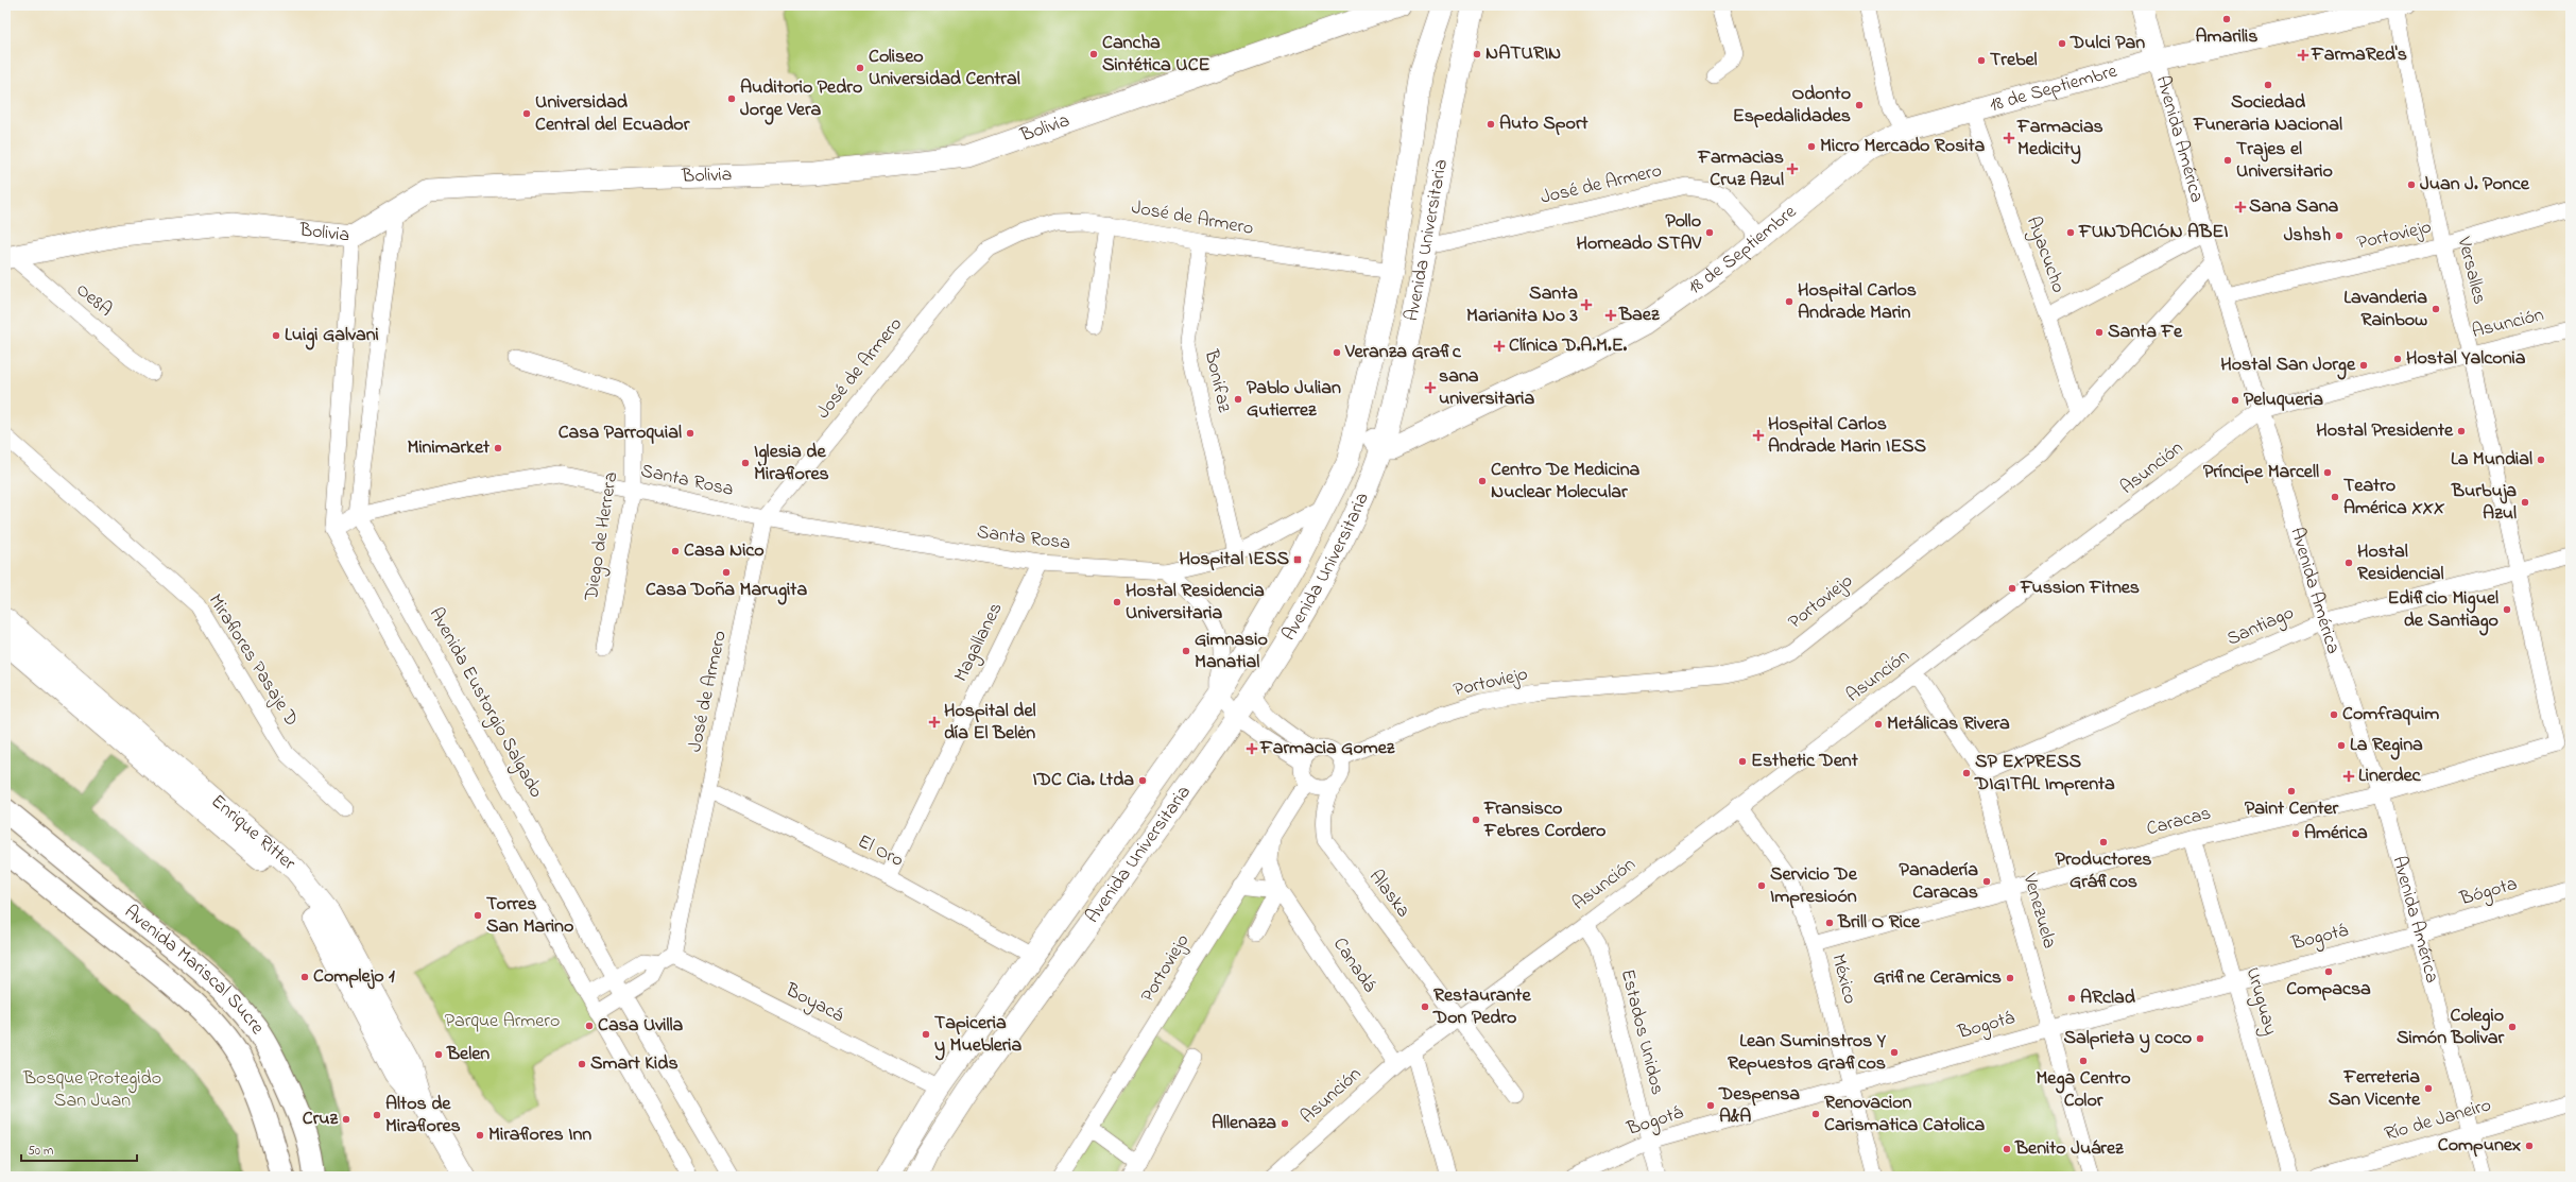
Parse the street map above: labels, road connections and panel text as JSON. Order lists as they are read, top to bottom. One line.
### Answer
{"streets":{"main road":["Avenida Mariscal Sucre"],"street":["18 de Septiembre","Bolivia","Avenida América","José de Armero","Portoviejo","Avenida Universitaria","Ayacucho","Versalles","Oe8A","Asunción","Bonifaz","Santa Rosa","Diego de Herrera","Santiago","Magallanes","Miraflores Pasaje D","Avenida Eustorgio Salgado","Caracas","Enrique Ritter","El Oro","Bógota","Alaska","Venezuela","Bogotá","Canadá","México","Uruguay","Boyacá","Estados Unidos","Río de Janeiro"]},"crossings":[["18 de Septiembre","Avenida América"],["18 de Septiembre","José de Armero"],["18 de Septiembre","Avenida Universitaria"],["18 de Septiembre","Ayacucho"],["18 de Septiembre","Versalles"],["Bolivia","Oe8A"],["Avenida América","Portoviejo"],["Avenida América","Asunción"],["Avenida América","Santiago"],["Avenida América","Caracas"],["Avenida América","Bógota"],["Avenida América","Bogotá"],["Avenida América","Río de Janeiro"],["José de Armero","Avenida Universitaria"],["José de Armero","Bonifaz"],["José de Armero","Santa Rosa"],["José de Armero","El Oro"],["José de Armero","Boyacá"],["Portoviejo","Ayacucho"],["Portoviejo","Versalles"],["Portoviejo","Alaska"],["Portoviejo","Canadá"],["Avenida Universitaria","Santa Rosa"],["Avenida Universitaria","El Oro"],["Avenida Universitaria","Boyacá"],["Versalles","Asunción"],["Versalles","Santiago"],["Versalles","Caracas"],["Asunción","Alaska"],["Asunción","Venezuela"],["Asunción","Canadá"],["Asunción","México"],["Asunción","Estados Unidos"],["Bonifaz","Santa Rosa"],["Santa Rosa","Diego de Herrera"],["Santa Rosa","Magallanes"],["Santa Rosa","Avenida Eustorgio Salgado"],["Santiago","Venezuela"],["Magallanes","El Oro"],["Caracas","Venezuela"],["Caracas","México"],["Caracas","Uruguay"],["Bógota","Bogotá"],["Venezuela","Bogotá"],["Bogotá","México"],["Bogotá","Uruguay"],["Bogotá","Estados Unidos"]],"parks":["Parque Armero","Bosque Protegido San Juan"],"places":{"other":["Amarilis","Dulci Pan","Cancha Sintética UCE","NATURIN","Trebel","Coliseo Universidad Central","Sociedad Funeraria Nacional","Auditorio Pedro Jorge Vera","Odonto Espedalidades","Universidad Central del Ecuador","Auto Sport","Micro Mercado Rosita","Trajes el Universitario","Juan J. Ponce","Pollo Horneado STAV","FUNDACIÓN ABEI","Jshsh","Hospital Carlos Andrade Marin","Lavanderia Rainbow","Santa Fe","Luigi Galvani","Veranza Grafic","Hostal Yalconia","Hostal San Jorge","Pablo Julian Gutierrez","Peluqueria","Hostal Presidente","Casa Parroquial","Minimarket","La Mundial","Iglesia de Miraflores","Príncipe Marcell","Centro De Medicina Nuclear Molecular","Teatro América XXX","Burbuja Azul","Casa Nico","Hostal Residencial","Casa Doña Marugita","Fussion Fitnes","Hostal Residencia Universitaria","Edificio Miguel de Santiago","Gimnasio Manatial","Comfraquim","Metálicas Rivera","La Regina","Esthetic Dent","SP EXPRESS DIGITAL Imprenta","IDC Cia. Ltda","Paint Center","Fransisco Febres Cordero","América","Productores Gráficos","Panadería Caracas","Servicio De Impresioón","Torres San Marino","Brill O Rice","Compacsa","Complejo 1","Grifine Ceramics","ARclad","Restaurante Don Pedro","Casa Uvilla","Colegio Simón Bolivar","Tapiceria y Muebleria","Salprieta y coco","Lean Suminstros Y Repuestos Graficos","Belen","Mega Centro Color","Smart Kids","Ferreteria San Vicente","Despensa A&A","Renovacion Carismatica Catolica","Altos de Miraflores","Cruz","Allenaza","Miraflores Inn","Compunex","Benito Juárez"],"health":["FarmaRed's","Farmacias Medicity","Farmacias Cruz Azul","Sana Sana","Santa Marianita No 3","Baez","Clínica D.A.M.E.","sana universitaria","Hospital Carlos Andrade Marin IESS","Hospital del día El Belėn","Farmacia Gomez","Linerdec"],"transit":["Hospital IESS"]},"scale_bar":"50 m"}
